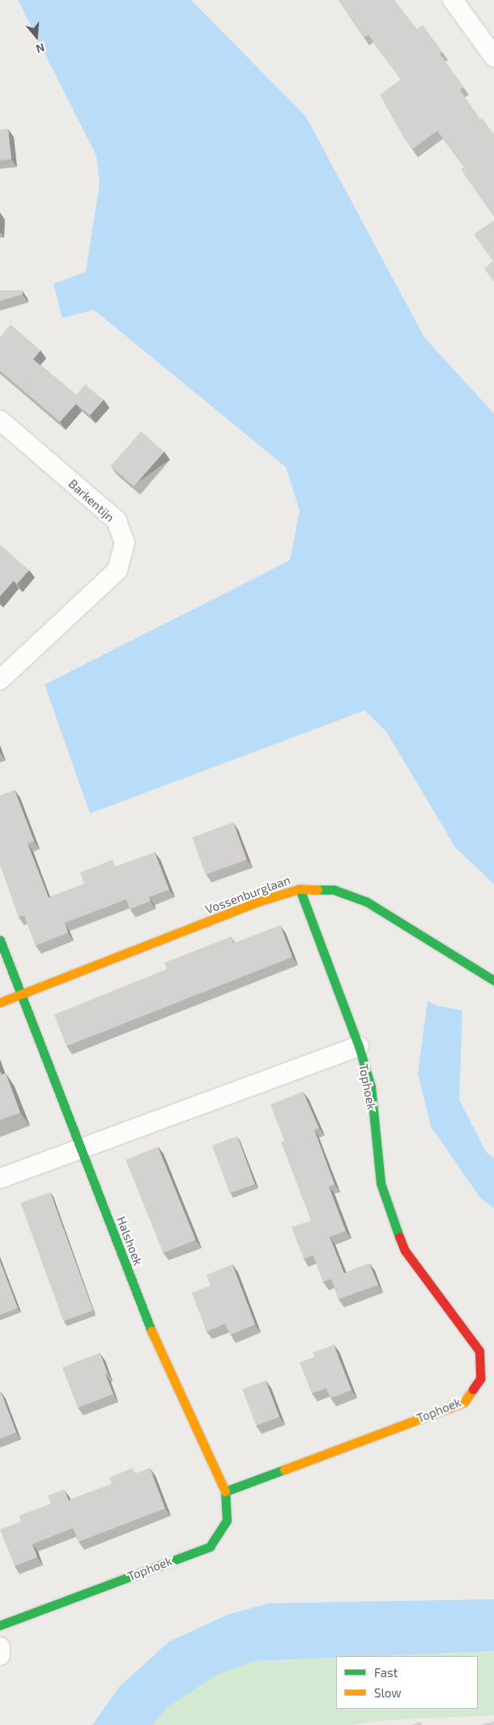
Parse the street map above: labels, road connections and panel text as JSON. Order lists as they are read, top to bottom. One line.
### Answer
{"streets":{"street":["Barkentijn","Vossenburglaan","Tophoek","Halshoek"]},"crossings":[["Vossenburglaan","Tophoek"],["Vossenburglaan","Halshoek"],["Tophoek","Halshoek"]],"legend":["Fast","Slow"],"north":"bottom"}
